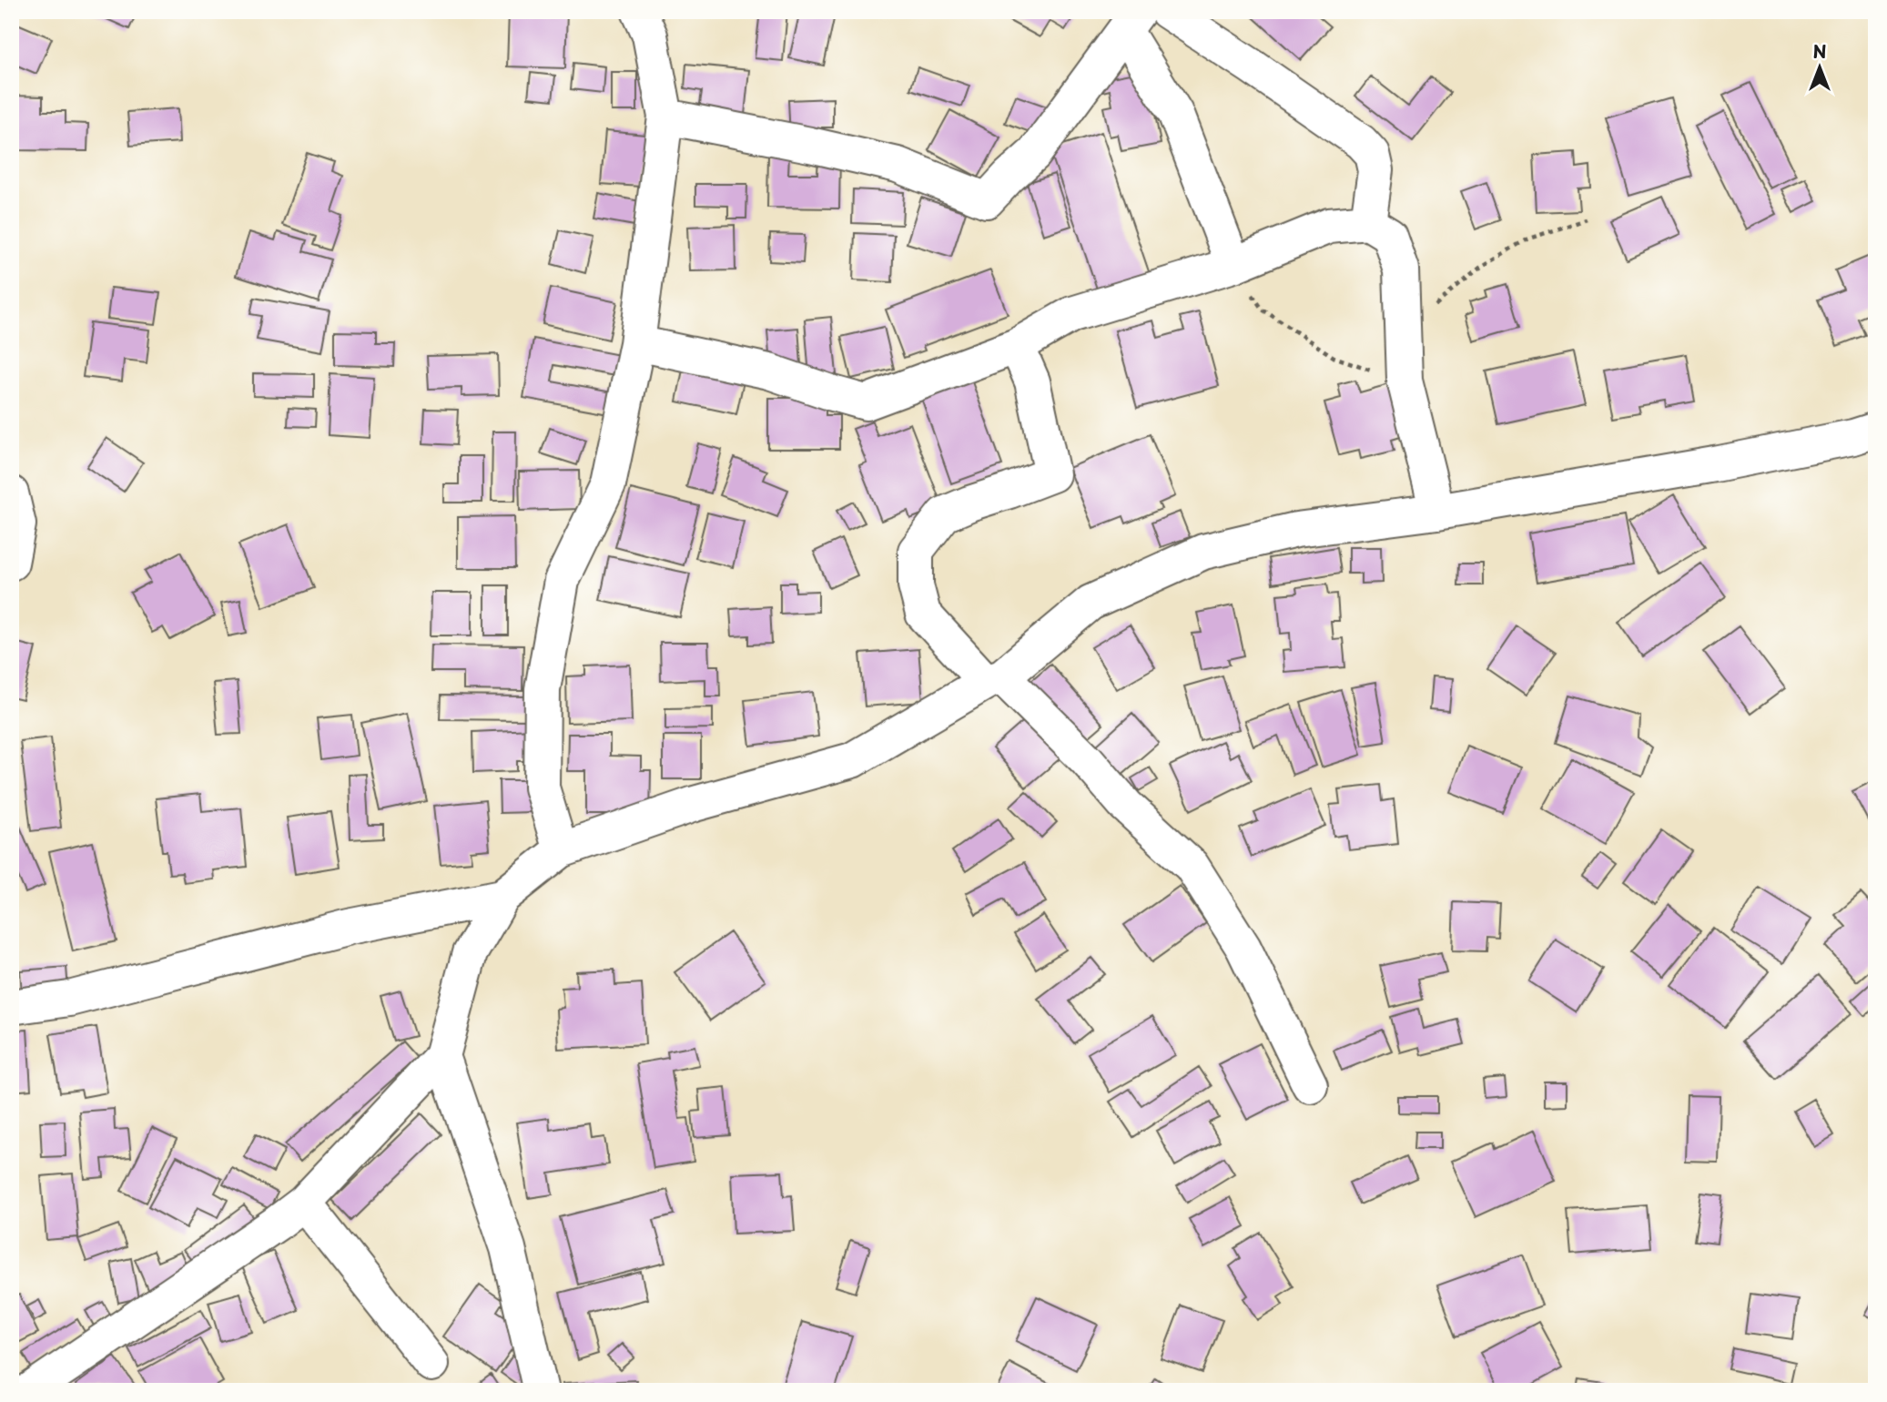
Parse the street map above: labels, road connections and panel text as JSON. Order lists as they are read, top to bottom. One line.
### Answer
{"north":"top"}
